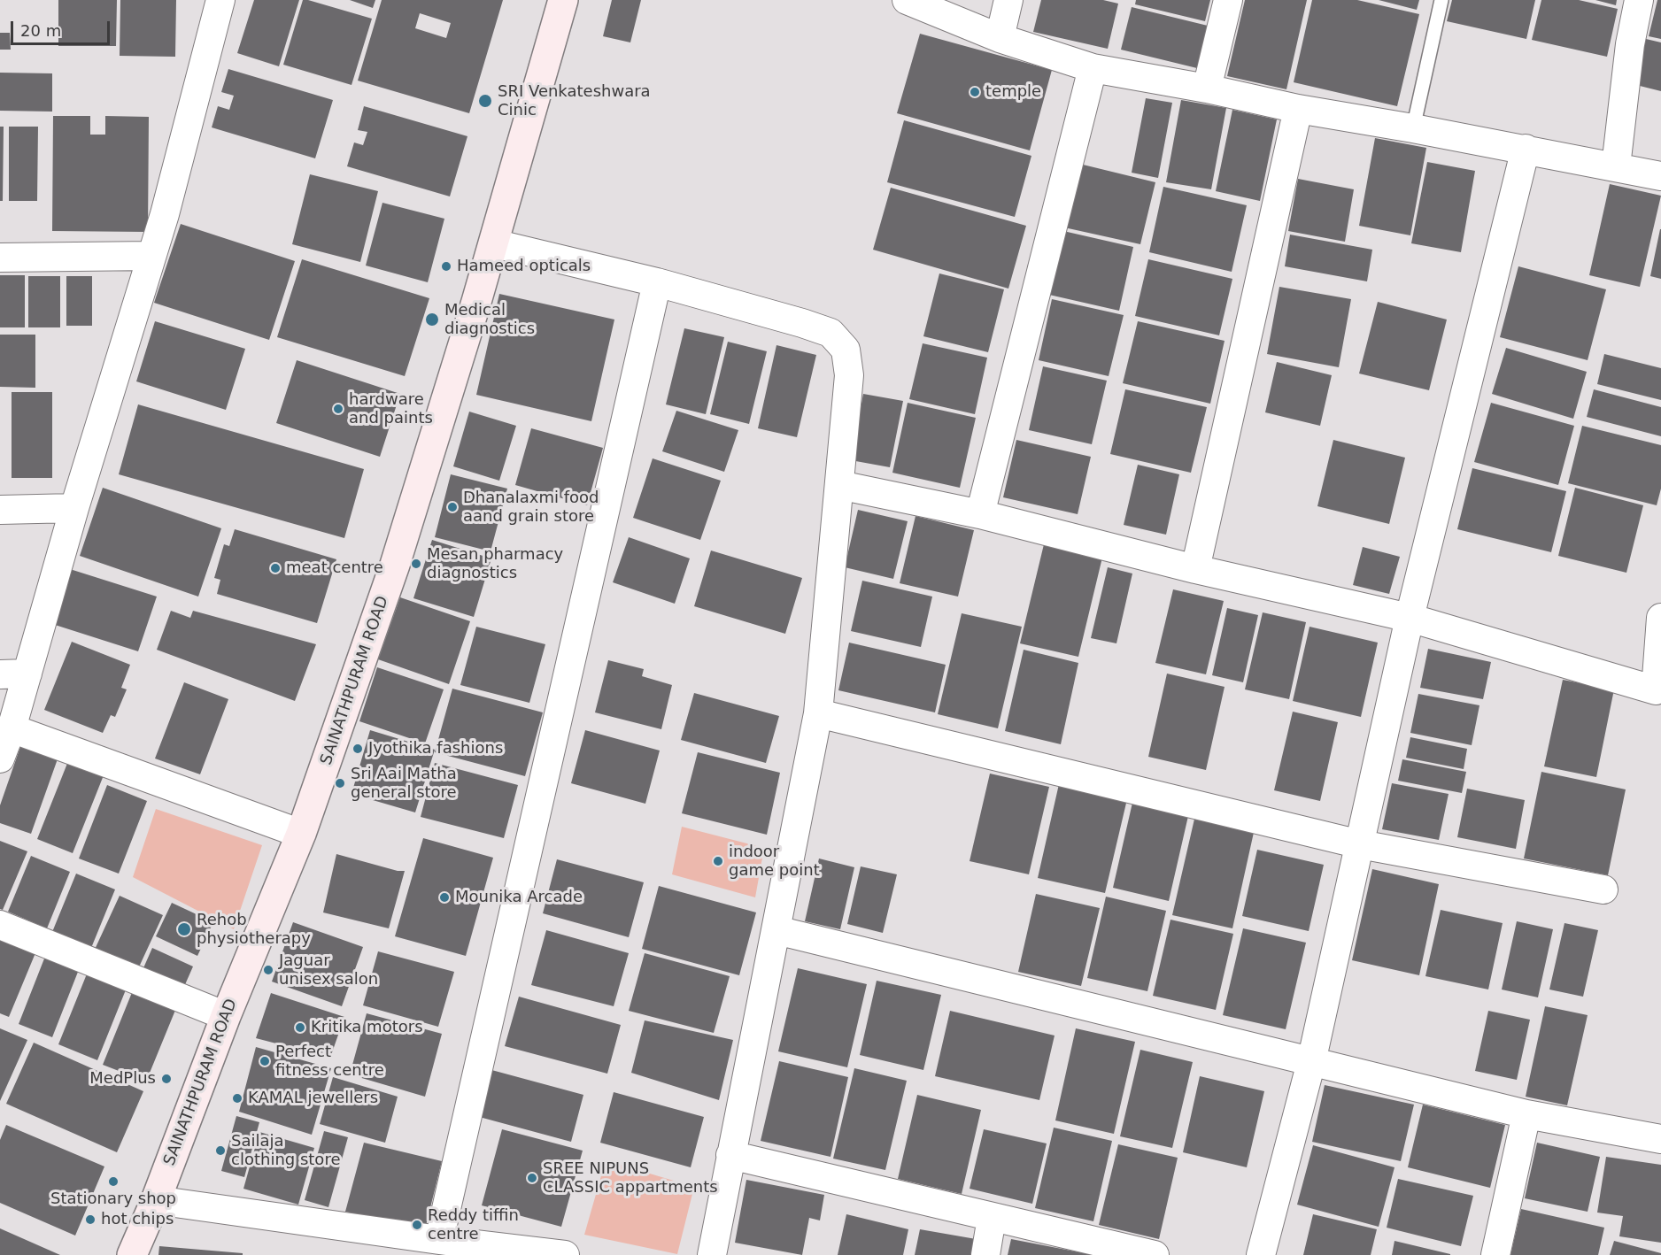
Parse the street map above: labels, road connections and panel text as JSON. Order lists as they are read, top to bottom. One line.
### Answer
{"streets":{"street":["SAINATHPURAM ROAD"]},"places":["temple","SRI Venkateshwara Cinic","Hameed opticals","Medical diagnostics","hardware and paints","Dhanalaxmi food aand grain store","Mesan pharmacy diagnostics","meat centre","Jyothika fashions","Sri Aai Matha general store","indoor game point","Mounika Arcade","Rehob physiotherapy","Jaguar unisex salon","Kritika motors","Perfect fitness centre","MedPlus","KAMAL jewellers","Sailaja clothing store","SREE NIPUNS CLASSIC appartments","Stationary shop","hot chips","Reddy tiffin centre"],"scale_bar":"20 m"}
